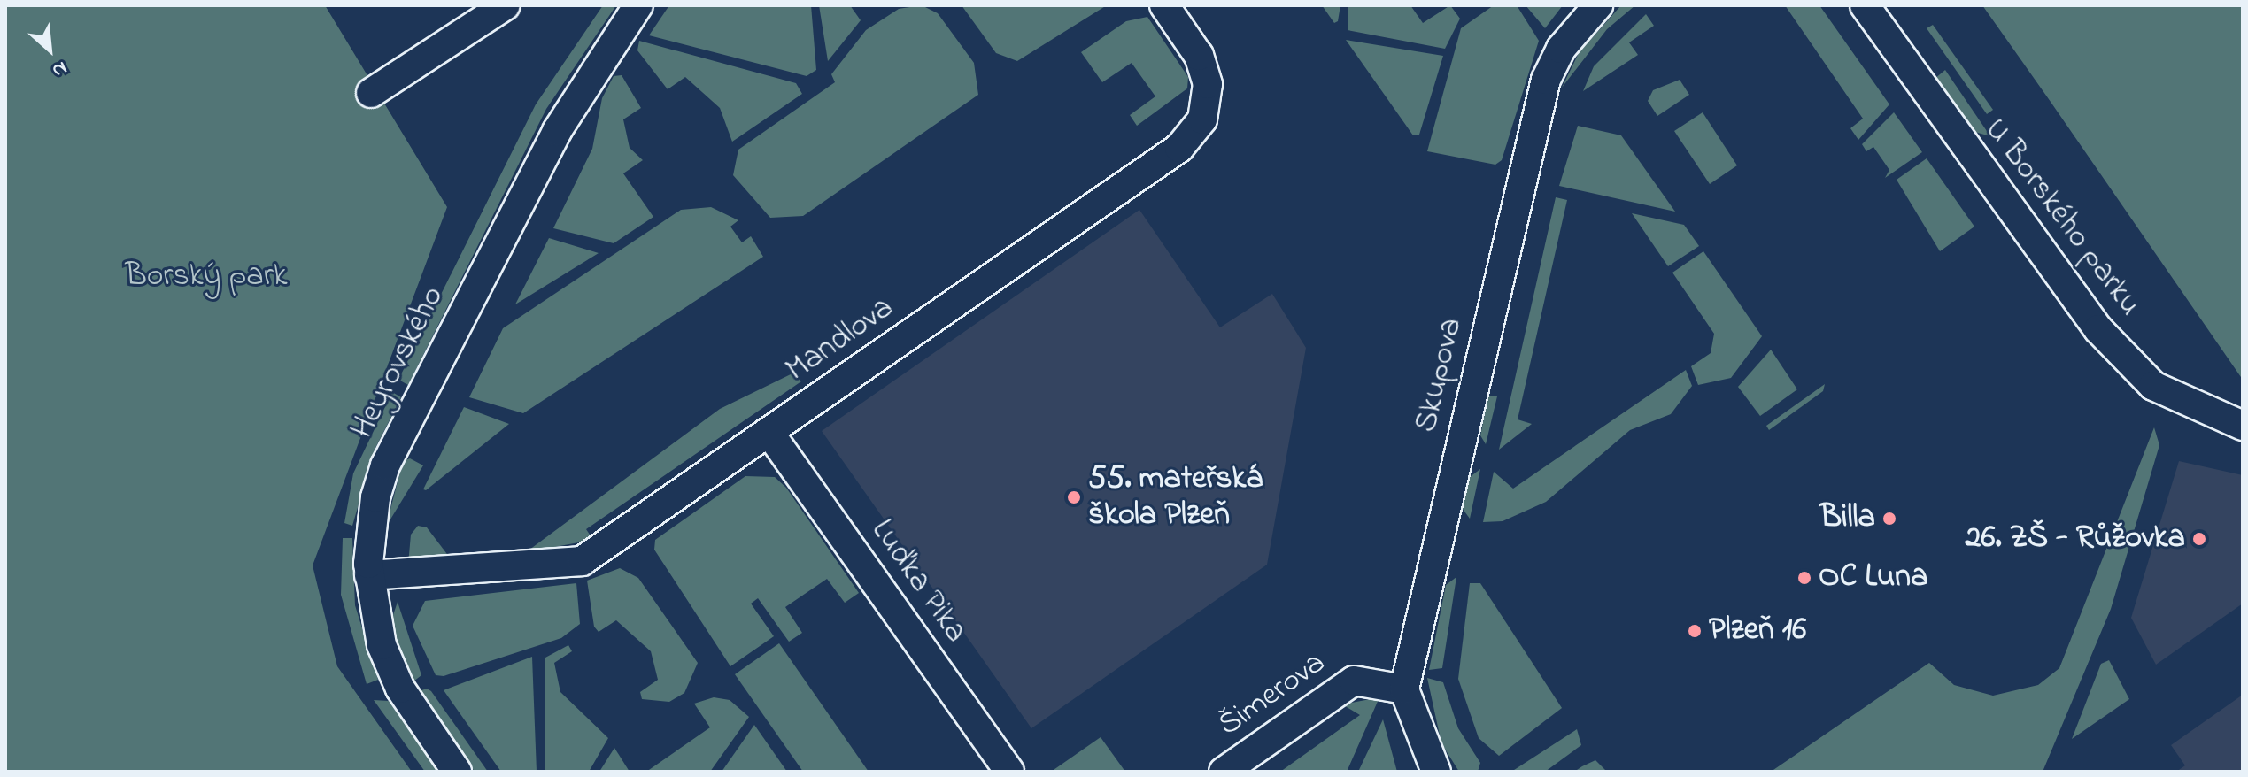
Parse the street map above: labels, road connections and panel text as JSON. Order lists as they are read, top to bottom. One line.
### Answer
{"streets":{"street":["U Borského parku","Mandlova","Heyrovského","Skupova","Luďka Pika","Šimerova"]},"crossings":[["Mandlova","Heyrovského"],["Mandlova","Luďka Pika"],["Skupova","Šimerova"]],"parks":["Borský park"],"places":["55. mateřská škola Plzeň","Billa","26. ZŠ - Růžovka","OC Luna","Plzeň 16"],"north":"bottom right"}
